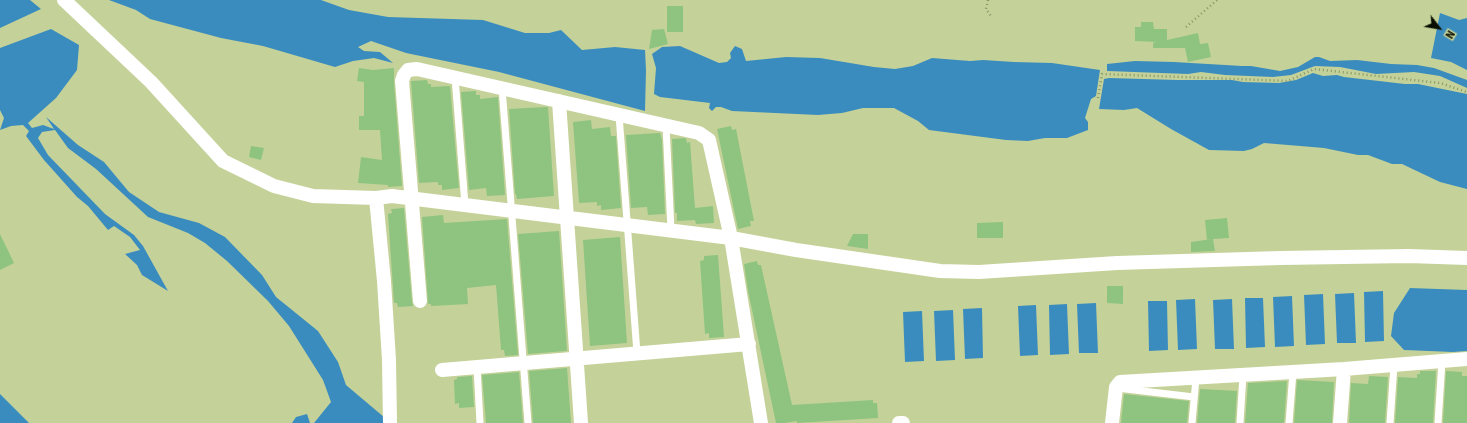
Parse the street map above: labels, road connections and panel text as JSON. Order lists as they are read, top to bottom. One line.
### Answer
{"north":"bottom right"}
